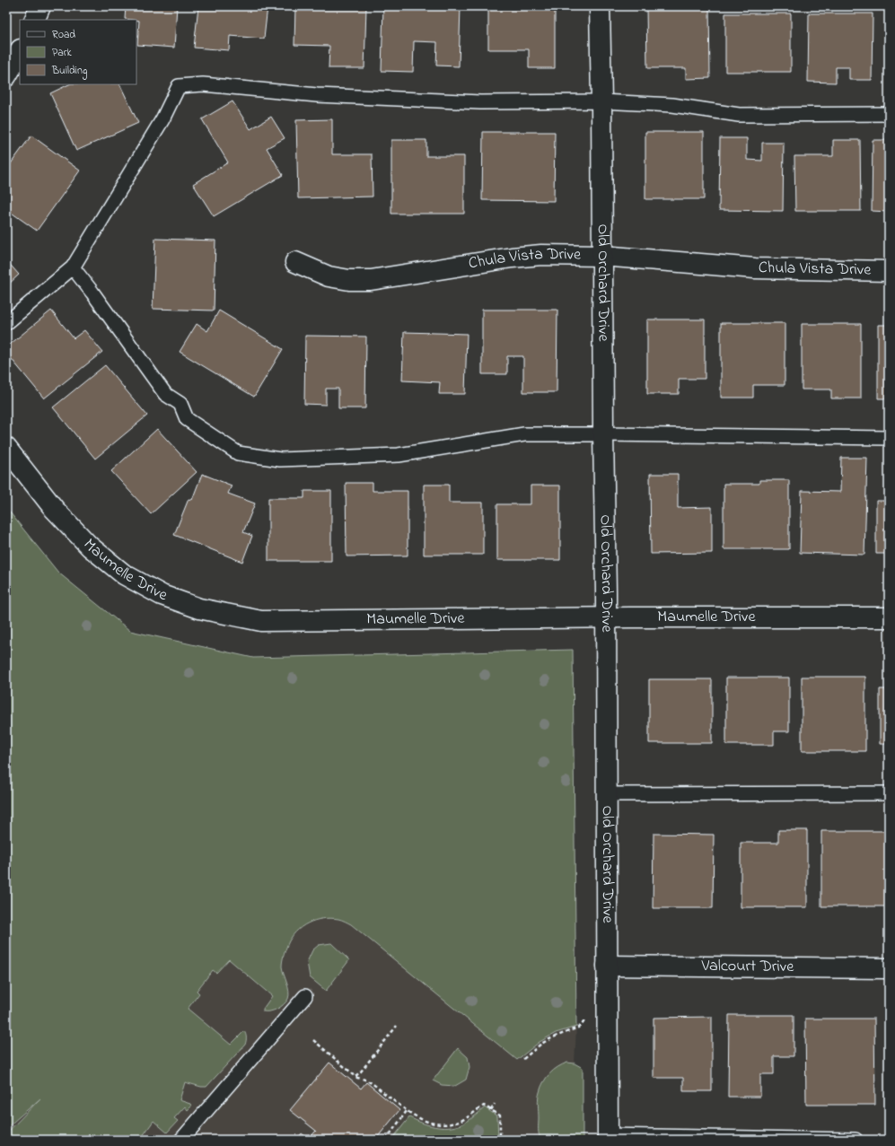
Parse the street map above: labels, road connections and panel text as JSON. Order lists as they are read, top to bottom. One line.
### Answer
{"streets":{"street":["Chula Vista Drive","Old Orchard Drive","Maumelle Drive","Valcourt Drive"]},"crossings":[["Chula Vista Drive","Old Orchard Drive"],["Old Orchard Drive","Maumelle Drive"],["Old Orchard Drive","Valcourt Drive"]],"legend":["Road","Park","Building"]}
